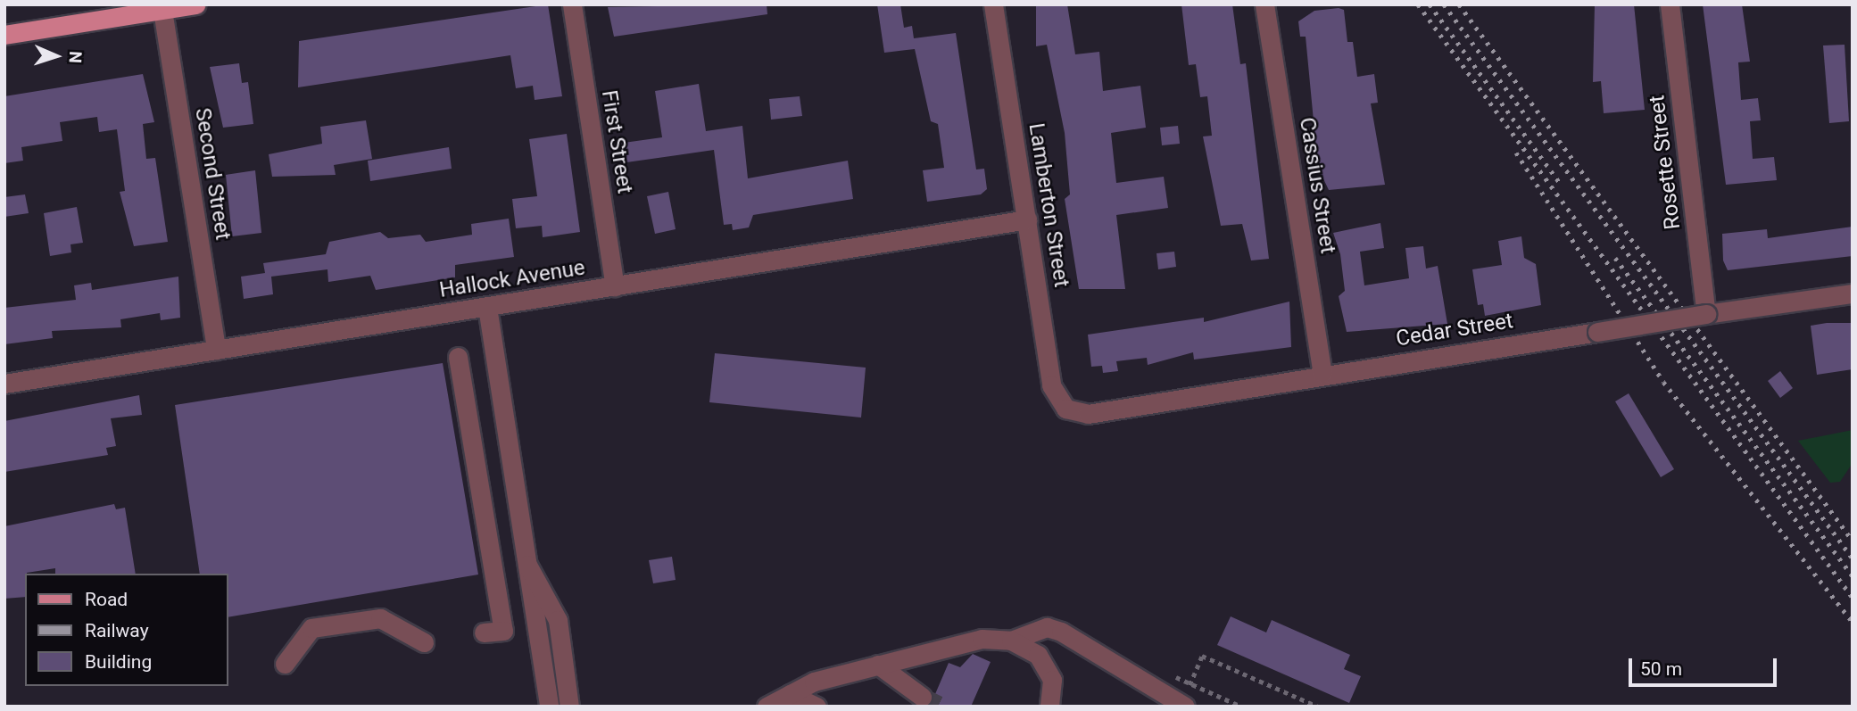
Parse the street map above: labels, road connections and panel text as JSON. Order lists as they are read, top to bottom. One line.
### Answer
{"streets":{"street":["First Street","Rosette Street","Second Street","Cassius Street","Lamberton Street","Hallock Avenue","Cedar Street"]},"crossings":[["First Street","Hallock Avenue"],["Rosette Street","Cedar Street"],["Second Street","Hallock Avenue"],["Cassius Street","Cedar Street"],["Lamberton Street","Hallock Avenue"],["Lamberton Street","Cedar Street"]],"legend":["Road","Railway","Building"],"scale_bar":"50 m","north":"right"}
